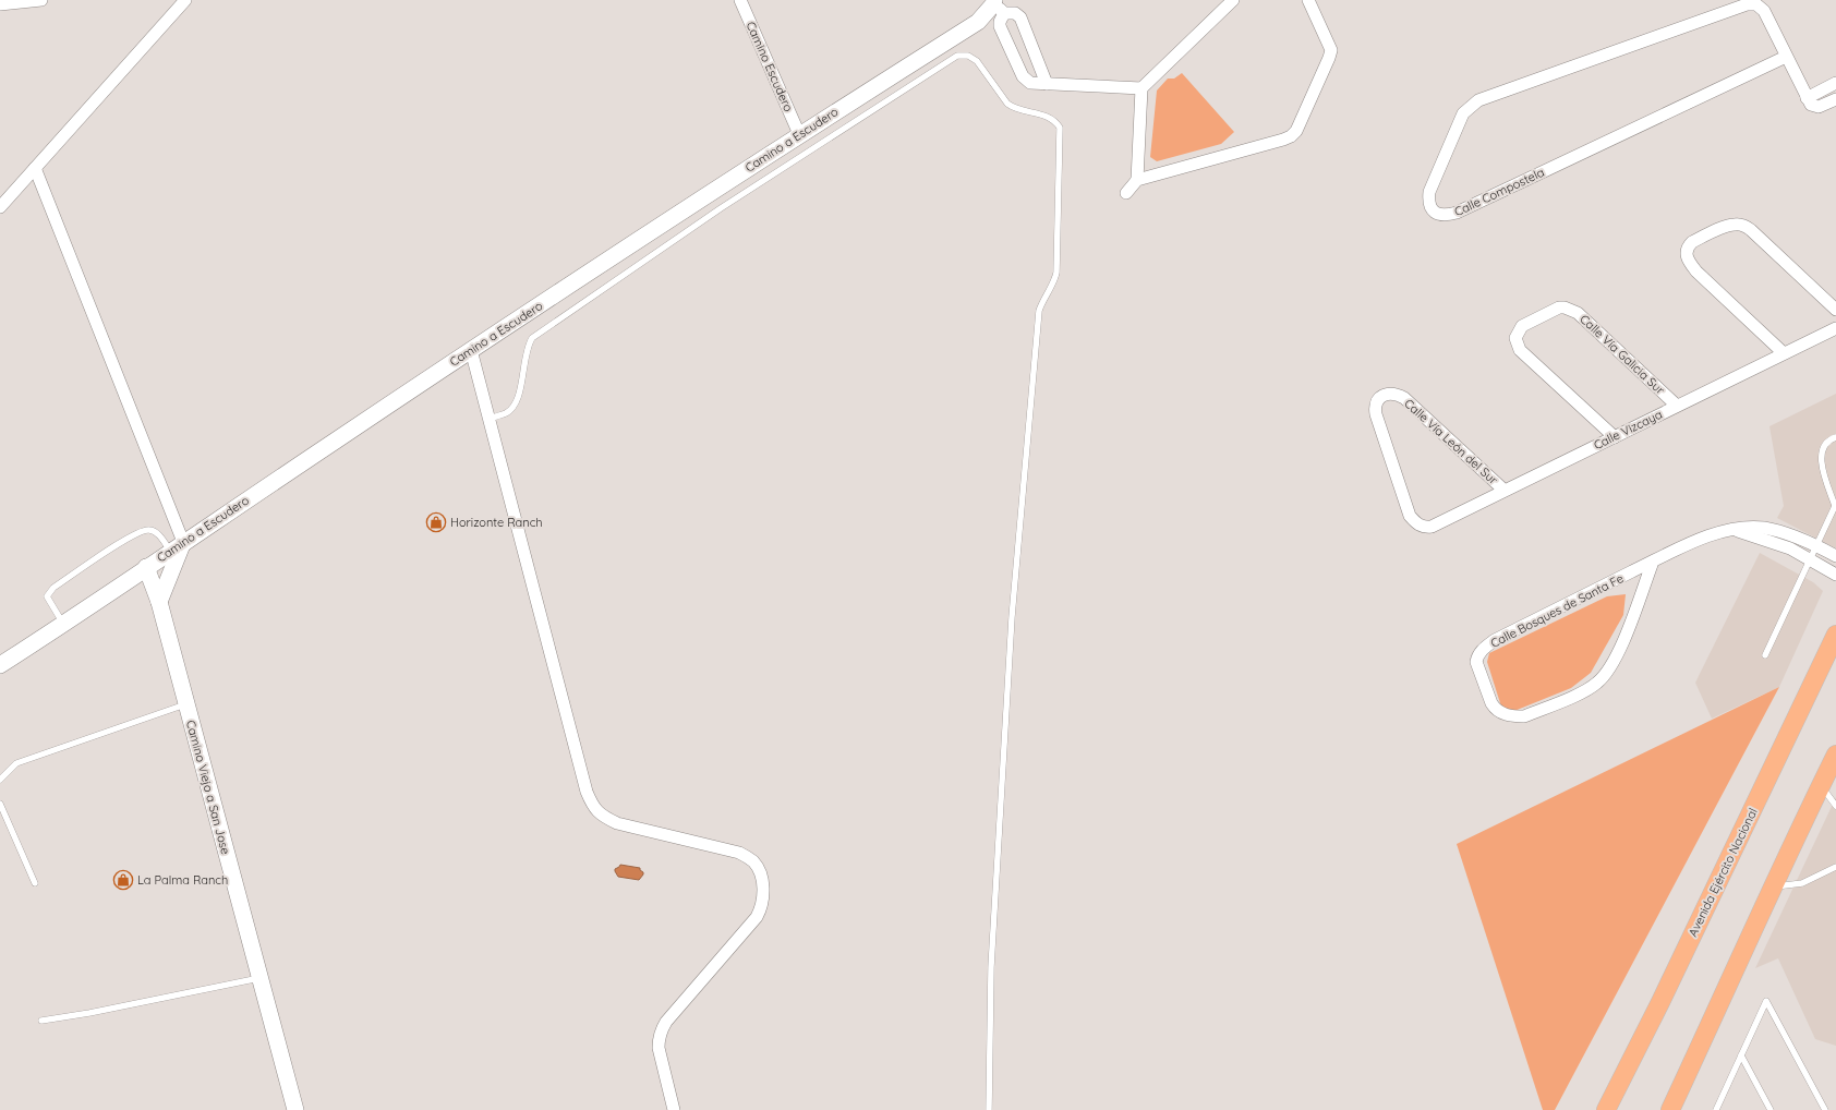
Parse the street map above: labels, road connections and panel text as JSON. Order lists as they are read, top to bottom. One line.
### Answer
{"streets":{"main road":["Avenida Ejército Nacional"],"street":["Camino Escudero","Camino a Escudero","Calle Compostela","Calle Vía Galicia Sur","Calle Vizcaya","Calle Vía León del Sur","Calle Bosques de Santa Fe","Camino Viejo a San Jose"]},"crossings":[["Camino Escudero","Camino a Escudero"],["Camino a Escudero","Camino Viejo a San Jose"],["Calle Vía Galicia Sur","Calle Vizcaya"],["Calle Vizcaya","Calle Vía León del Sur"]],"places":{"shop":["Horizonte Ranch","La Palma Ranch"]}}
